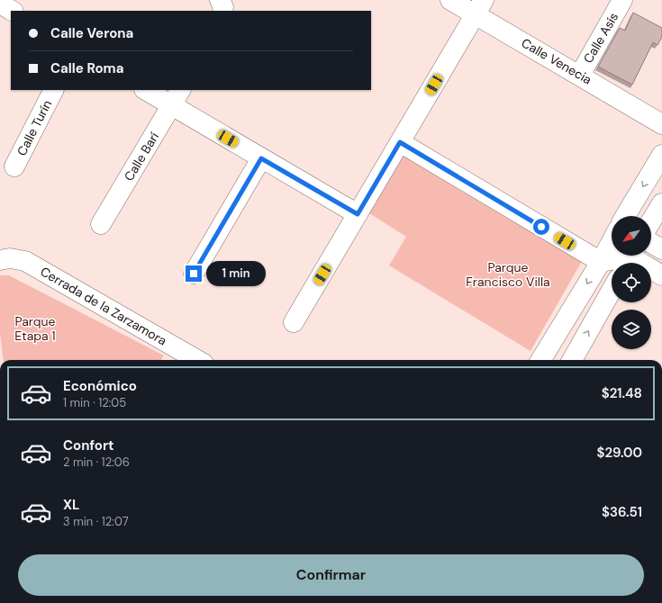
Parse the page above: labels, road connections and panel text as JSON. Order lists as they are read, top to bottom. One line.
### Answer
{"streets":{"street":["Calle Asís","Calle Venecia","Calle Turín","Calle Barí","Cerrada de la Zarzamora"]},"crossings":[["Calle Asís","Calle Venecia"]],"parks":["Parque Francisco Villa","Parque Etapa 1"],"north":"bottom left","page":{"banner":["Calle Verona","Calle Roma"],"bubble":"1 min","list":[{"name":"Económico","note":"1 min · 12:05","value":"$21.48"},{"name":"Confort","note":"2 min · 12:06","value":"$29.00"},{"name":"XL","note":"3 min · 12:07","value":"$36.51"}],"buttons":"Confirmar"}}
